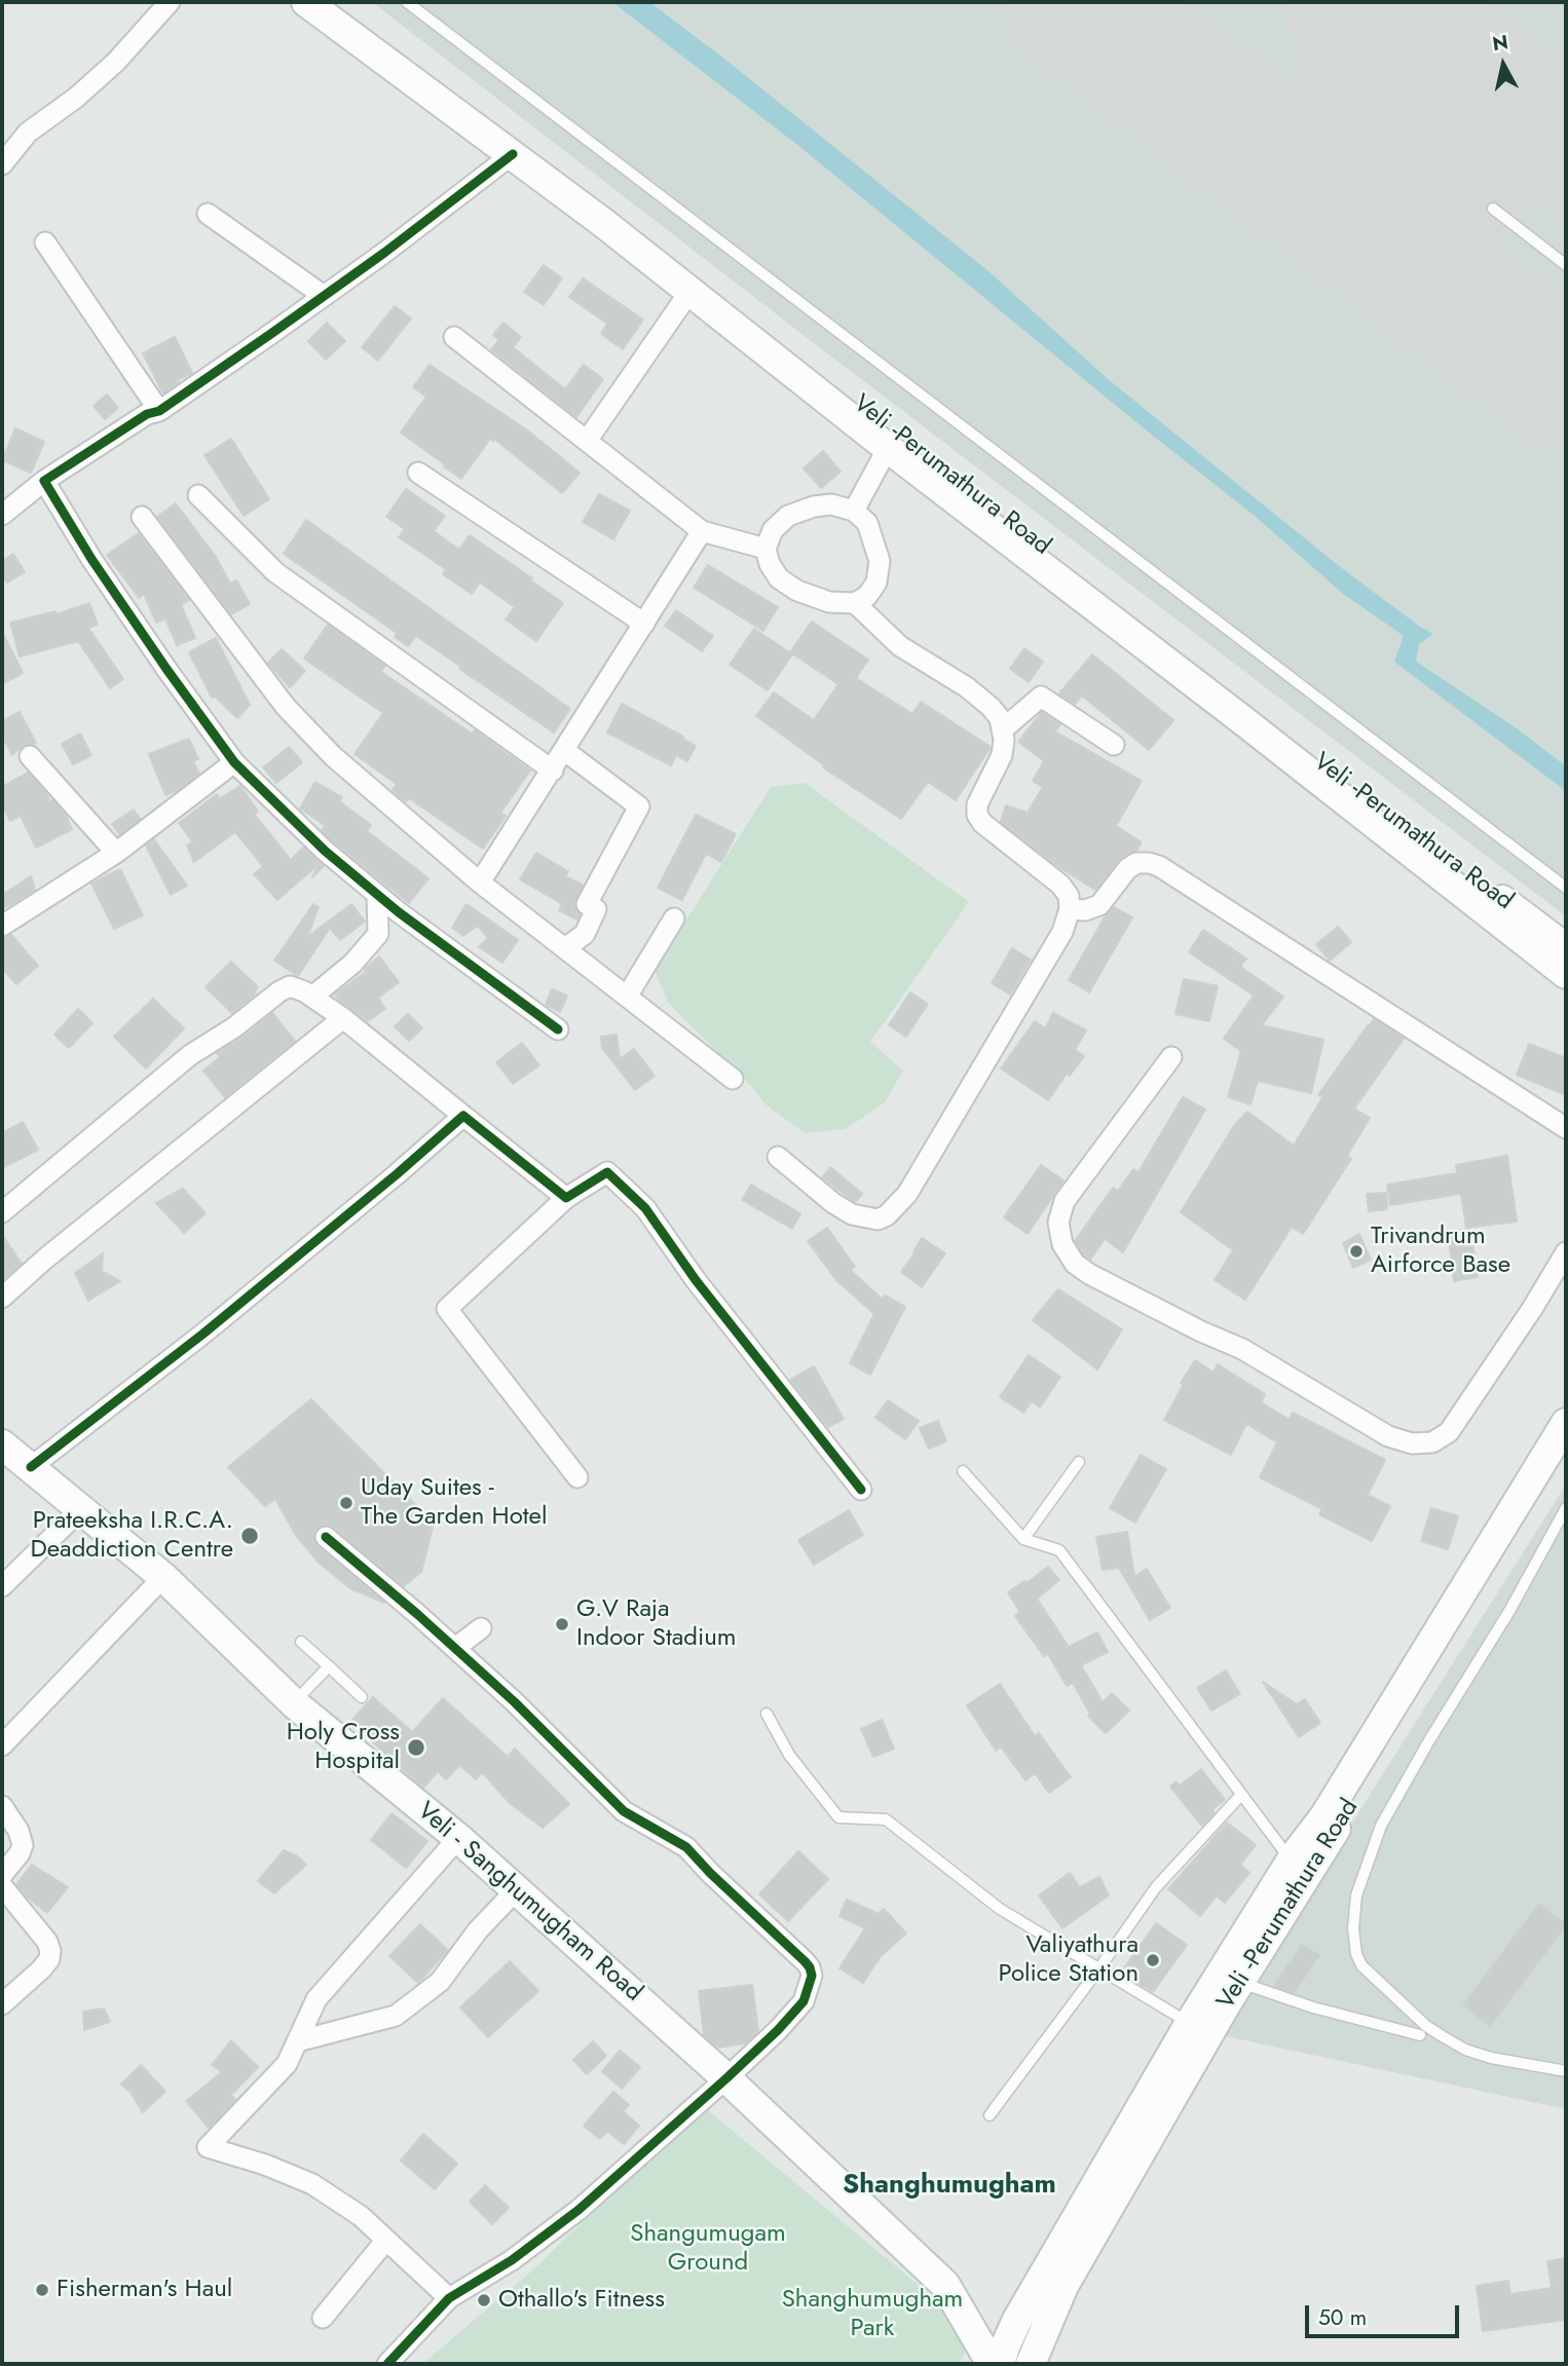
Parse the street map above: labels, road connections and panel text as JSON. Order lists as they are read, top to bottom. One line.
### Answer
{"streets":{"main road":["Veli -Perumathura Road","Veli - Sanghumugham Road"]},"districts":["Shanghumugham"],"parks":["Shangumugam Ground","Shanghumugham Park"],"places":["Trivandrum Airforce Base","Uday Suites - The Garden Hotel","Prateeksha I.R.C.A. Deaddiction Centre","G.V Raja Indoor Stadium","Holy Cross Hospital","Valiyathura Police Station","Fisherman's Haul","Othallo's Fitness"],"scale_bar":"50 m","north":"top"}
